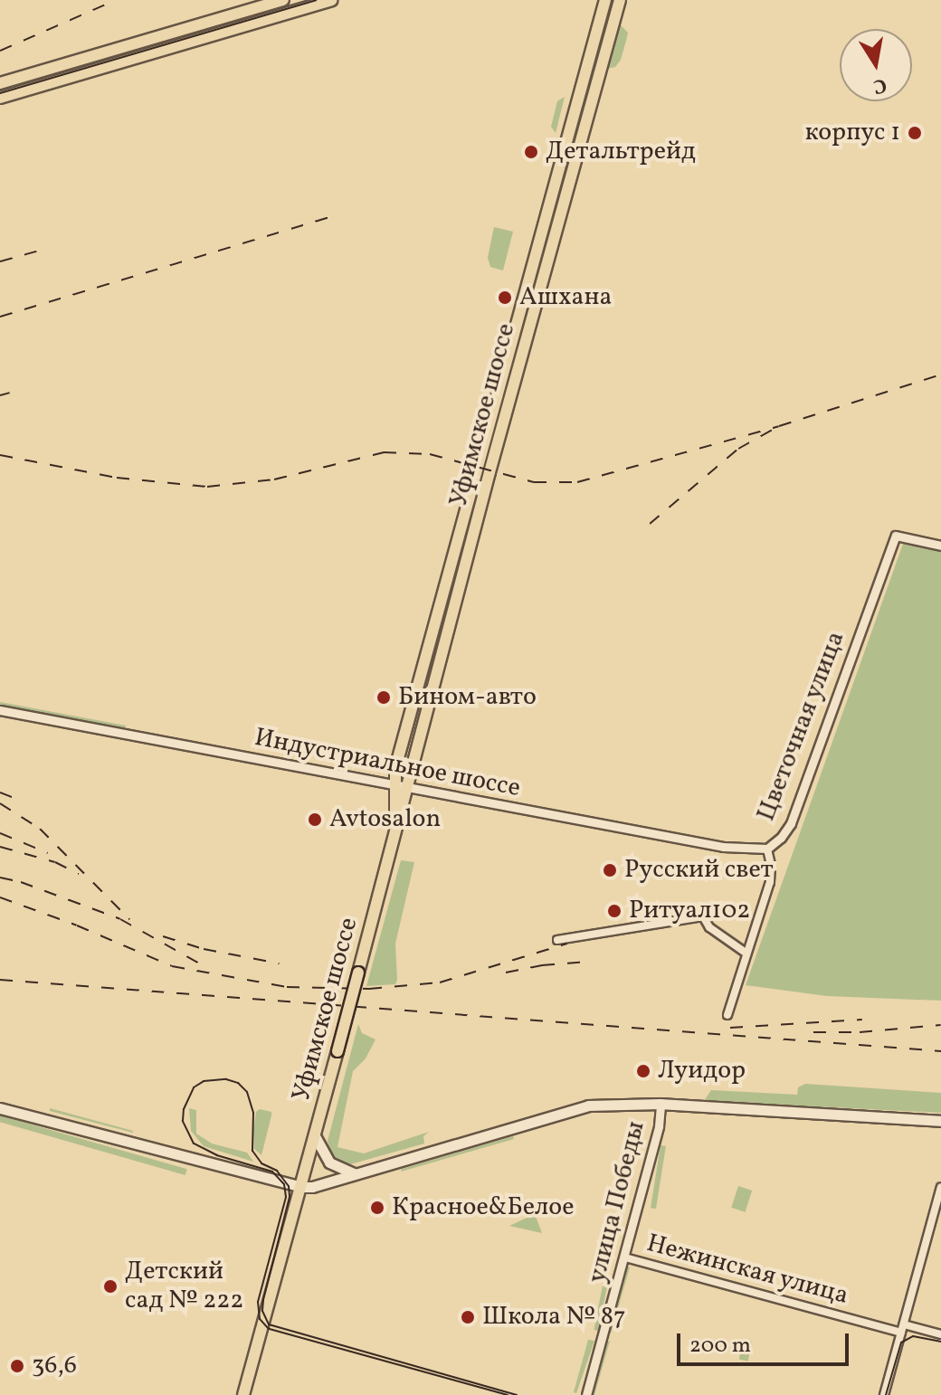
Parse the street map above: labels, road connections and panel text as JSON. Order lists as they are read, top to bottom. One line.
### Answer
{"streets":{"main road":["Уфимское шоссе"],"street":["Цветочная улица","Индустриальное шоссе","улица Победы","Нежинская улица"]},"crossings":[["Уфимское шоссе","Индустриальное шоссе"],["Цветочная улица","Индустриальное шоссе"],["улица Победы","Нежинская улица"]],"places":["корпус 1","Детальтрейд","Ашхана","Бином-авто","Avtosalon","Русский свет","Ритуал102","Луидор","Красное&Белое","Детский сад № 222","Школа № 87","36,6"],"scale_bar":"200 m","north":"bottom"}
